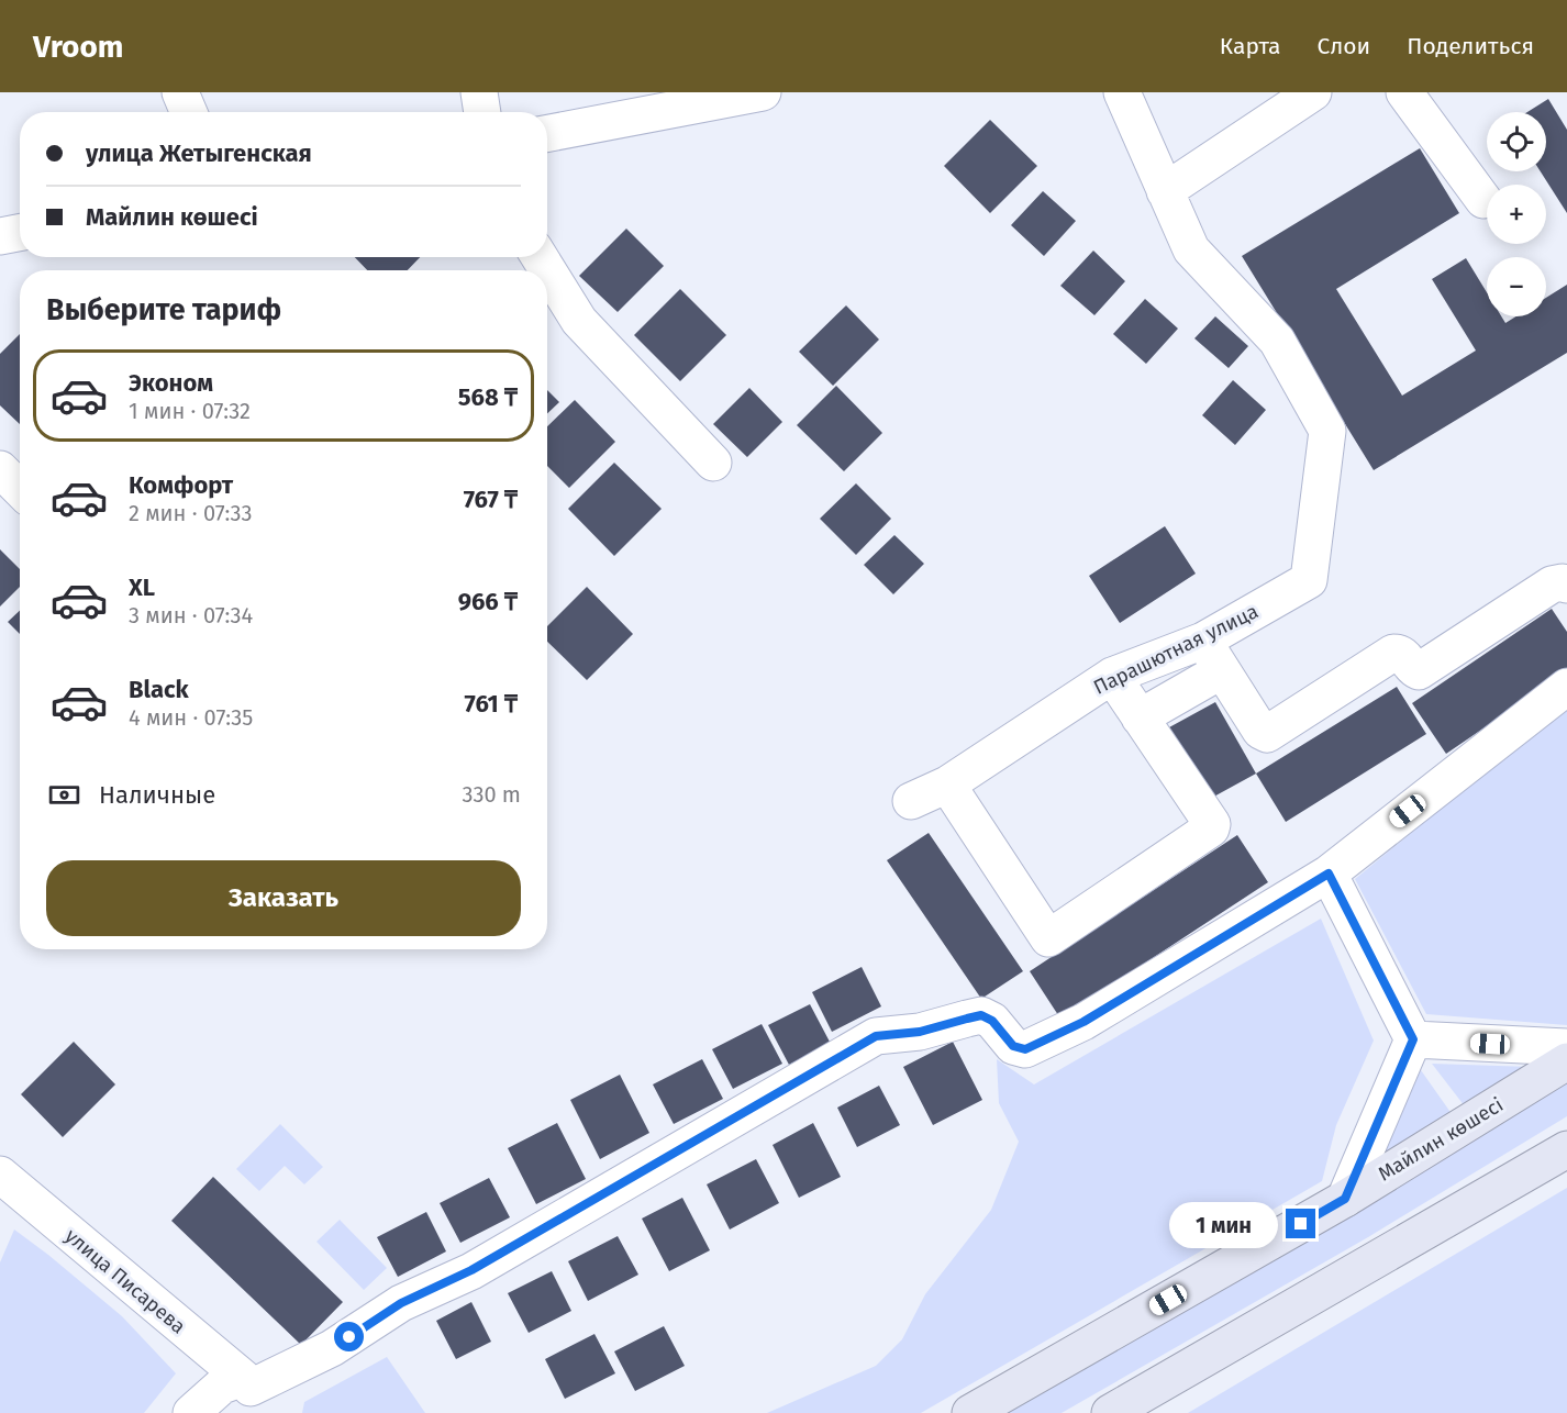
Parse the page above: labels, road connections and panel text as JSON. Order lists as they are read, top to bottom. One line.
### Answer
{"streets":{"main road":["Майлин көшесі"],"street":["Парашютная улица","улица Писарева"]},"page":{"header":"Vroom","nav":["Карта","Слои","Поделиться"],"map_buttons":["+","−"],"banner":["улица Жетыгенская","Майлин көшесі"],"heading":"Выберите тариф","list":[{"name":"Эконом","note":"1 мин · 07:32","value":"568 ₸"},{"name":"Комфорт","note":"2 мин · 07:33","value":"767 ₸"},{"name":"XL","note":"3 мин · 07:34","value":"966 ₸"},{"name":"Black","note":"4 мин · 07:35","value":"761 ₸"}],"pay":["Наличные","330 m"],"buttons":"Заказать","bubble":"1 мин"}}
